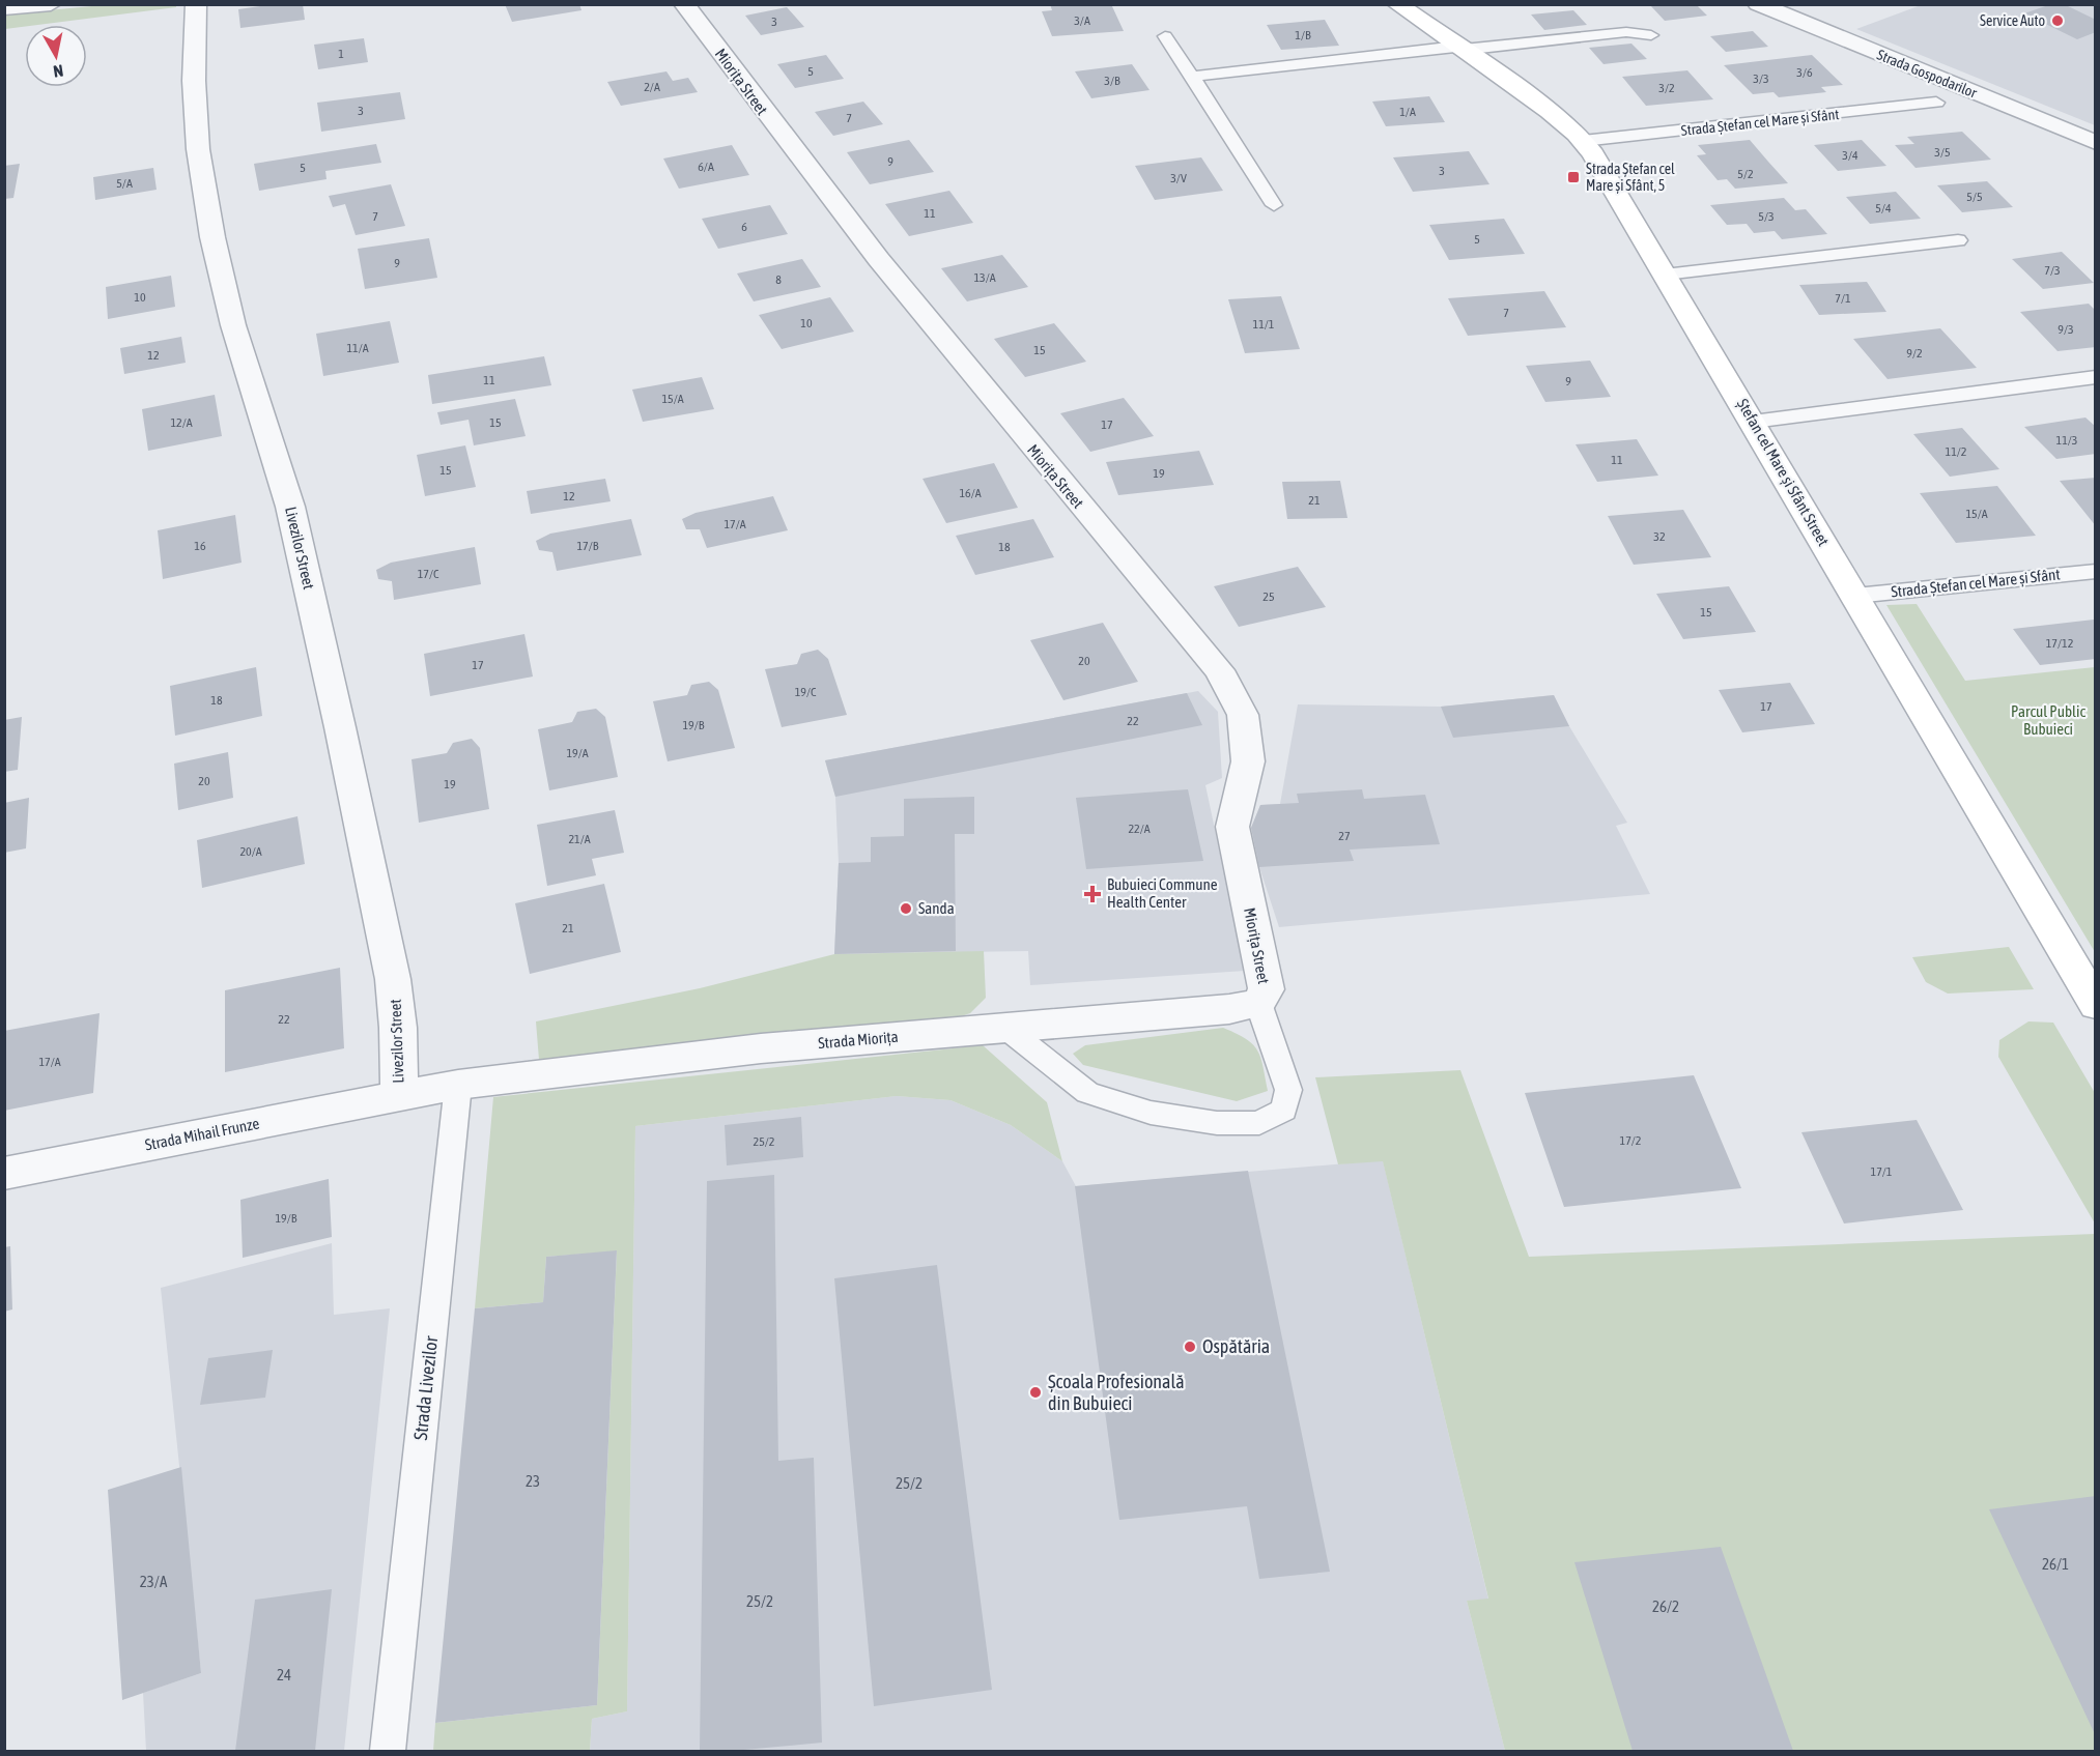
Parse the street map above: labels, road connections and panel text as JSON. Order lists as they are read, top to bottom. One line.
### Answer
{"streets":{"street":["Strada Gospodarilor","Miorița Street","Ștefan cel Mare și Sfânt Street","Livezilor Street","Strada Miorița","Strada Mihail Frunze"],"lane":["Strada Ștefan cel Mare și Sfânt","Strada Livezilor"]},"crossings":[["Miorița Street","Strada Miorița"],["Strada Ștefan cel Mare și Sfânt","Ștefan cel Mare și Sfânt Street"],["Livezilor Street","Strada Mihail Frunze"],["Strada Miorița","Strada Livezilor"]],"parks":["Parcul Public Bubuieci"],"places":{"other":["Service Auto","Sanda","Ospătăria","Școala Profesională din Bubuieci"],"transit":["Strada Ștefan cel Mare și Sfânt, 5"],"health":["Bubuieci Commune Health Center"]},"house_numbers":["3/A","3","1/B","1","5","3/6","3/3","3/B","2/A","3/2","3","1/A","7","3/5","3/4","9","6/A","5","3","5/2","3/V","5/A","5/5","5/4","11","7","5/3","6","5","9","7/3","13/A","8","10","7/1","7","10","11/1","9/3","11/A","15","9/2","12","11","9","15/A","12/A","15","17","11/3","11/2","11","15","19","16/A","12","21","15/A","17/A","32","16","17/B","18","17/C","25","15","17/12","20","17","19/C","18","17","22","19/B","19/A","20","19","22/A","27","21/A","20/A","21","22","17/A","17/2","25/2","17/1","19/B","23","25/2","26/1","23/A","25/2","26/2","24"],"north":"bottom"}
